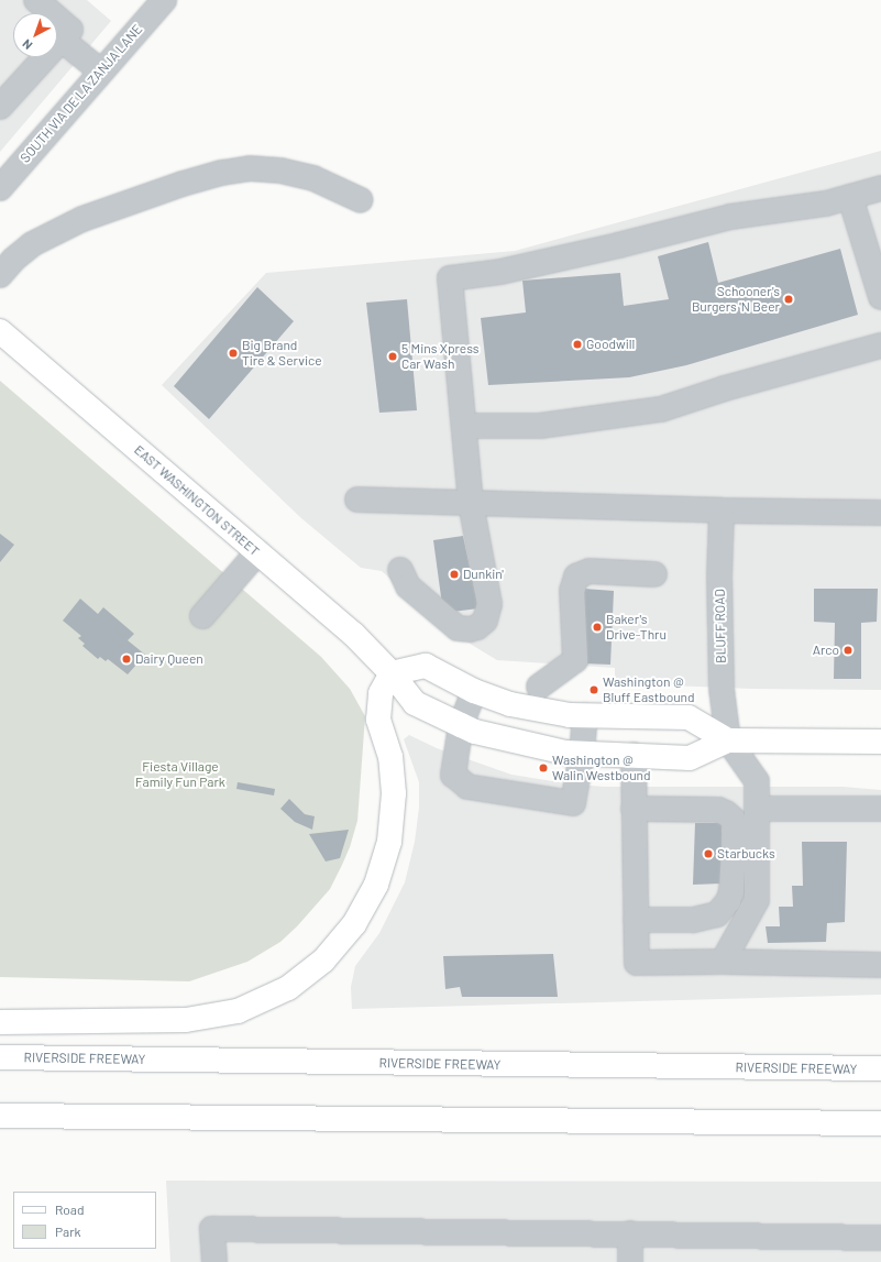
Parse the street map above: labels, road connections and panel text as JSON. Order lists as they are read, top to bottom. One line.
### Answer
{"streets":{"main road":["EAST WASHINGTON STREET","RIVERSIDE FREEWAY"],"street":["SOUTH VIA DE LA ZANJA LANE","BLUFF ROAD"]},"crossings":[["EAST WASHINGTON STREET","BLUFF ROAD"]],"parks":["Fiesta Village Family Fun Park"],"places":["Schooner's Burgers 'N Beer","Goodwill","Big Brand Tire & Service","5 Mins Xpress Car Wash","Dunkin'","Baker's Drive-Thru","Arco","Dairy Queen","Washington @ Bluff Eastbound","Washington @ Walin Westbound","Starbucks"],"legend":["Road","Park"],"north":"bottom left"}
